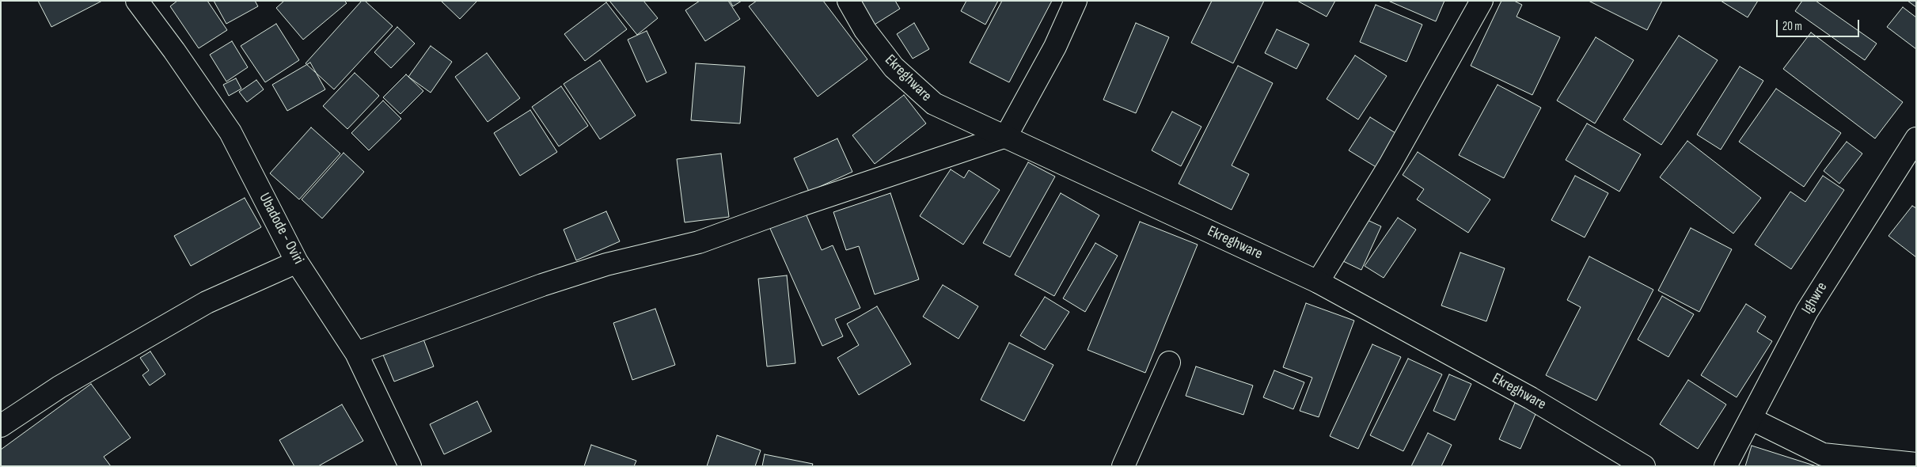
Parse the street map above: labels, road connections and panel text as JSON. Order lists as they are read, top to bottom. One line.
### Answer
{"streets":{"street":["Ekreghware","Ubadode - Oviri","Ighwre"]},"scale_bar":"20 m"}
